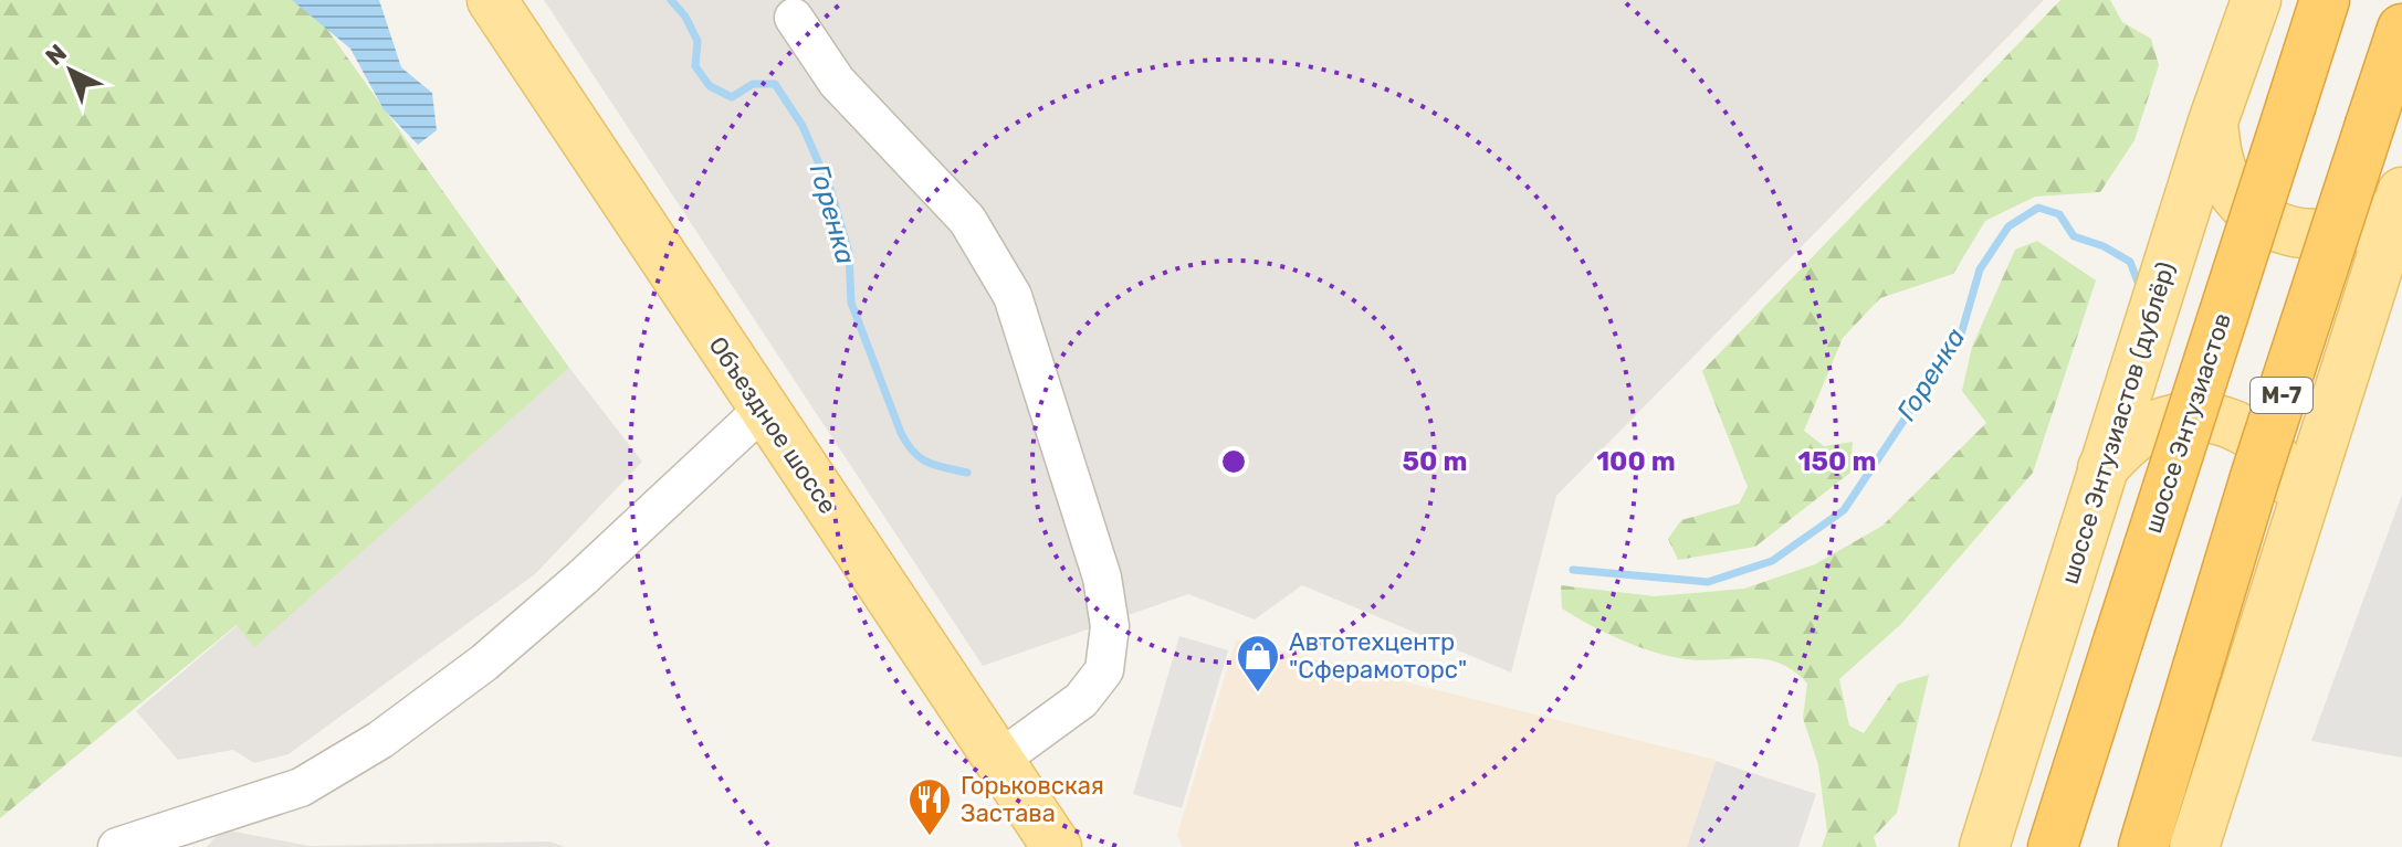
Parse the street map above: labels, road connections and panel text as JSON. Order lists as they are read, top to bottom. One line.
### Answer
{"streets":{"highway":["М-7","шоссе Энтузиастов"],"main road":["шоссе Энтузиастов (дублёр)","Объездное шоссе"]},"water":["Горенка"],"places":{"shop":["Автотехцентр \"Сферамоторс\""],"restaurant":["Горьковская Застава"]},"north":"top left","rings":["50 m","100 m","150 m"]}
